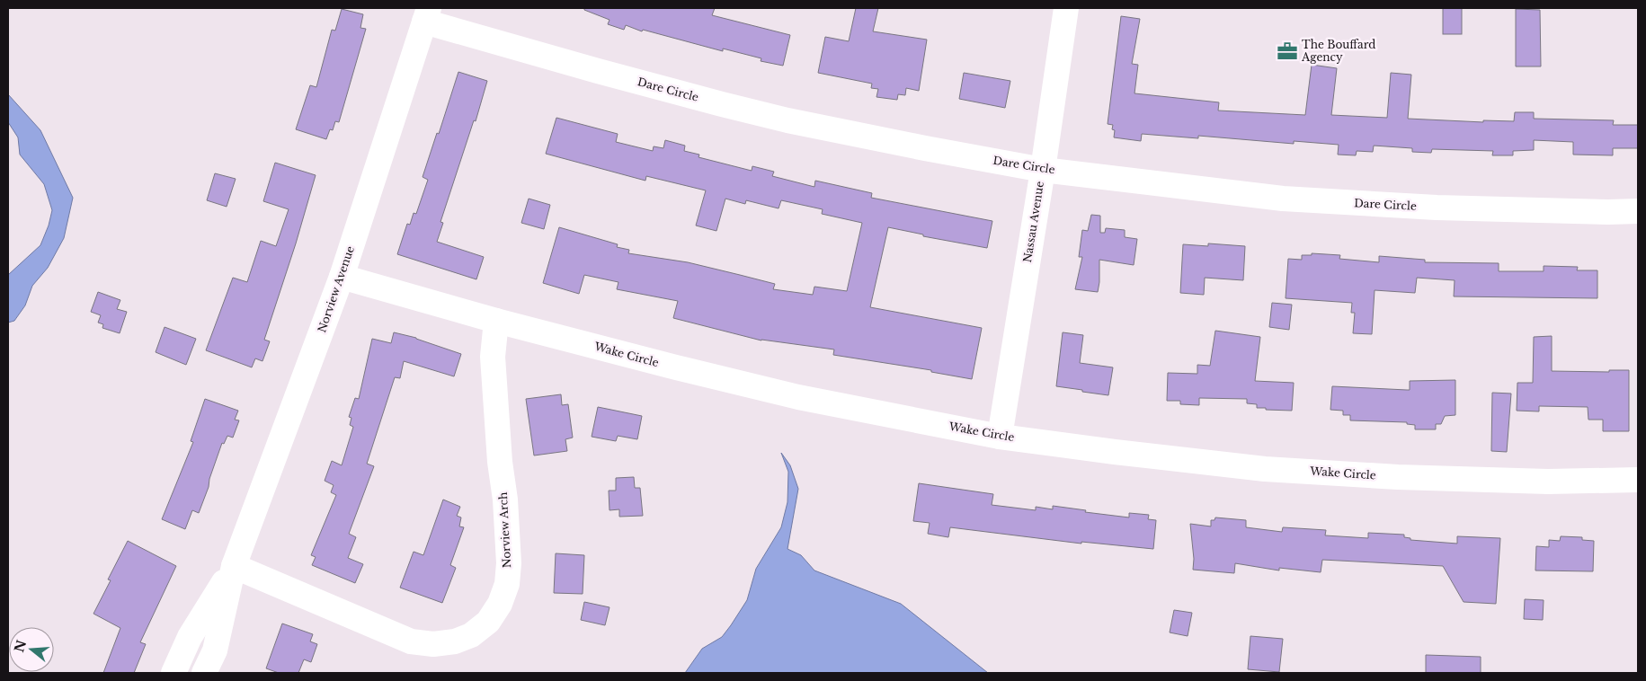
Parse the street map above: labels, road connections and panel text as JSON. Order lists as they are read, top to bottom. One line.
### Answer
{"streets":{"street":["Dare Circle","Nassau Avenue","Norview Avenue","Wake Circle","Norview Arch"]},"crossings":[["Dare Circle","Nassau Avenue"],["Dare Circle","Norview Avenue"],["Nassau Avenue","Wake Circle"],["Norview Avenue","Wake Circle"],["Norview Avenue","Norview Arch"],["Wake Circle","Norview Arch"]],"places":{"office":["The Bouffard Agency"]},"north":"left"}
